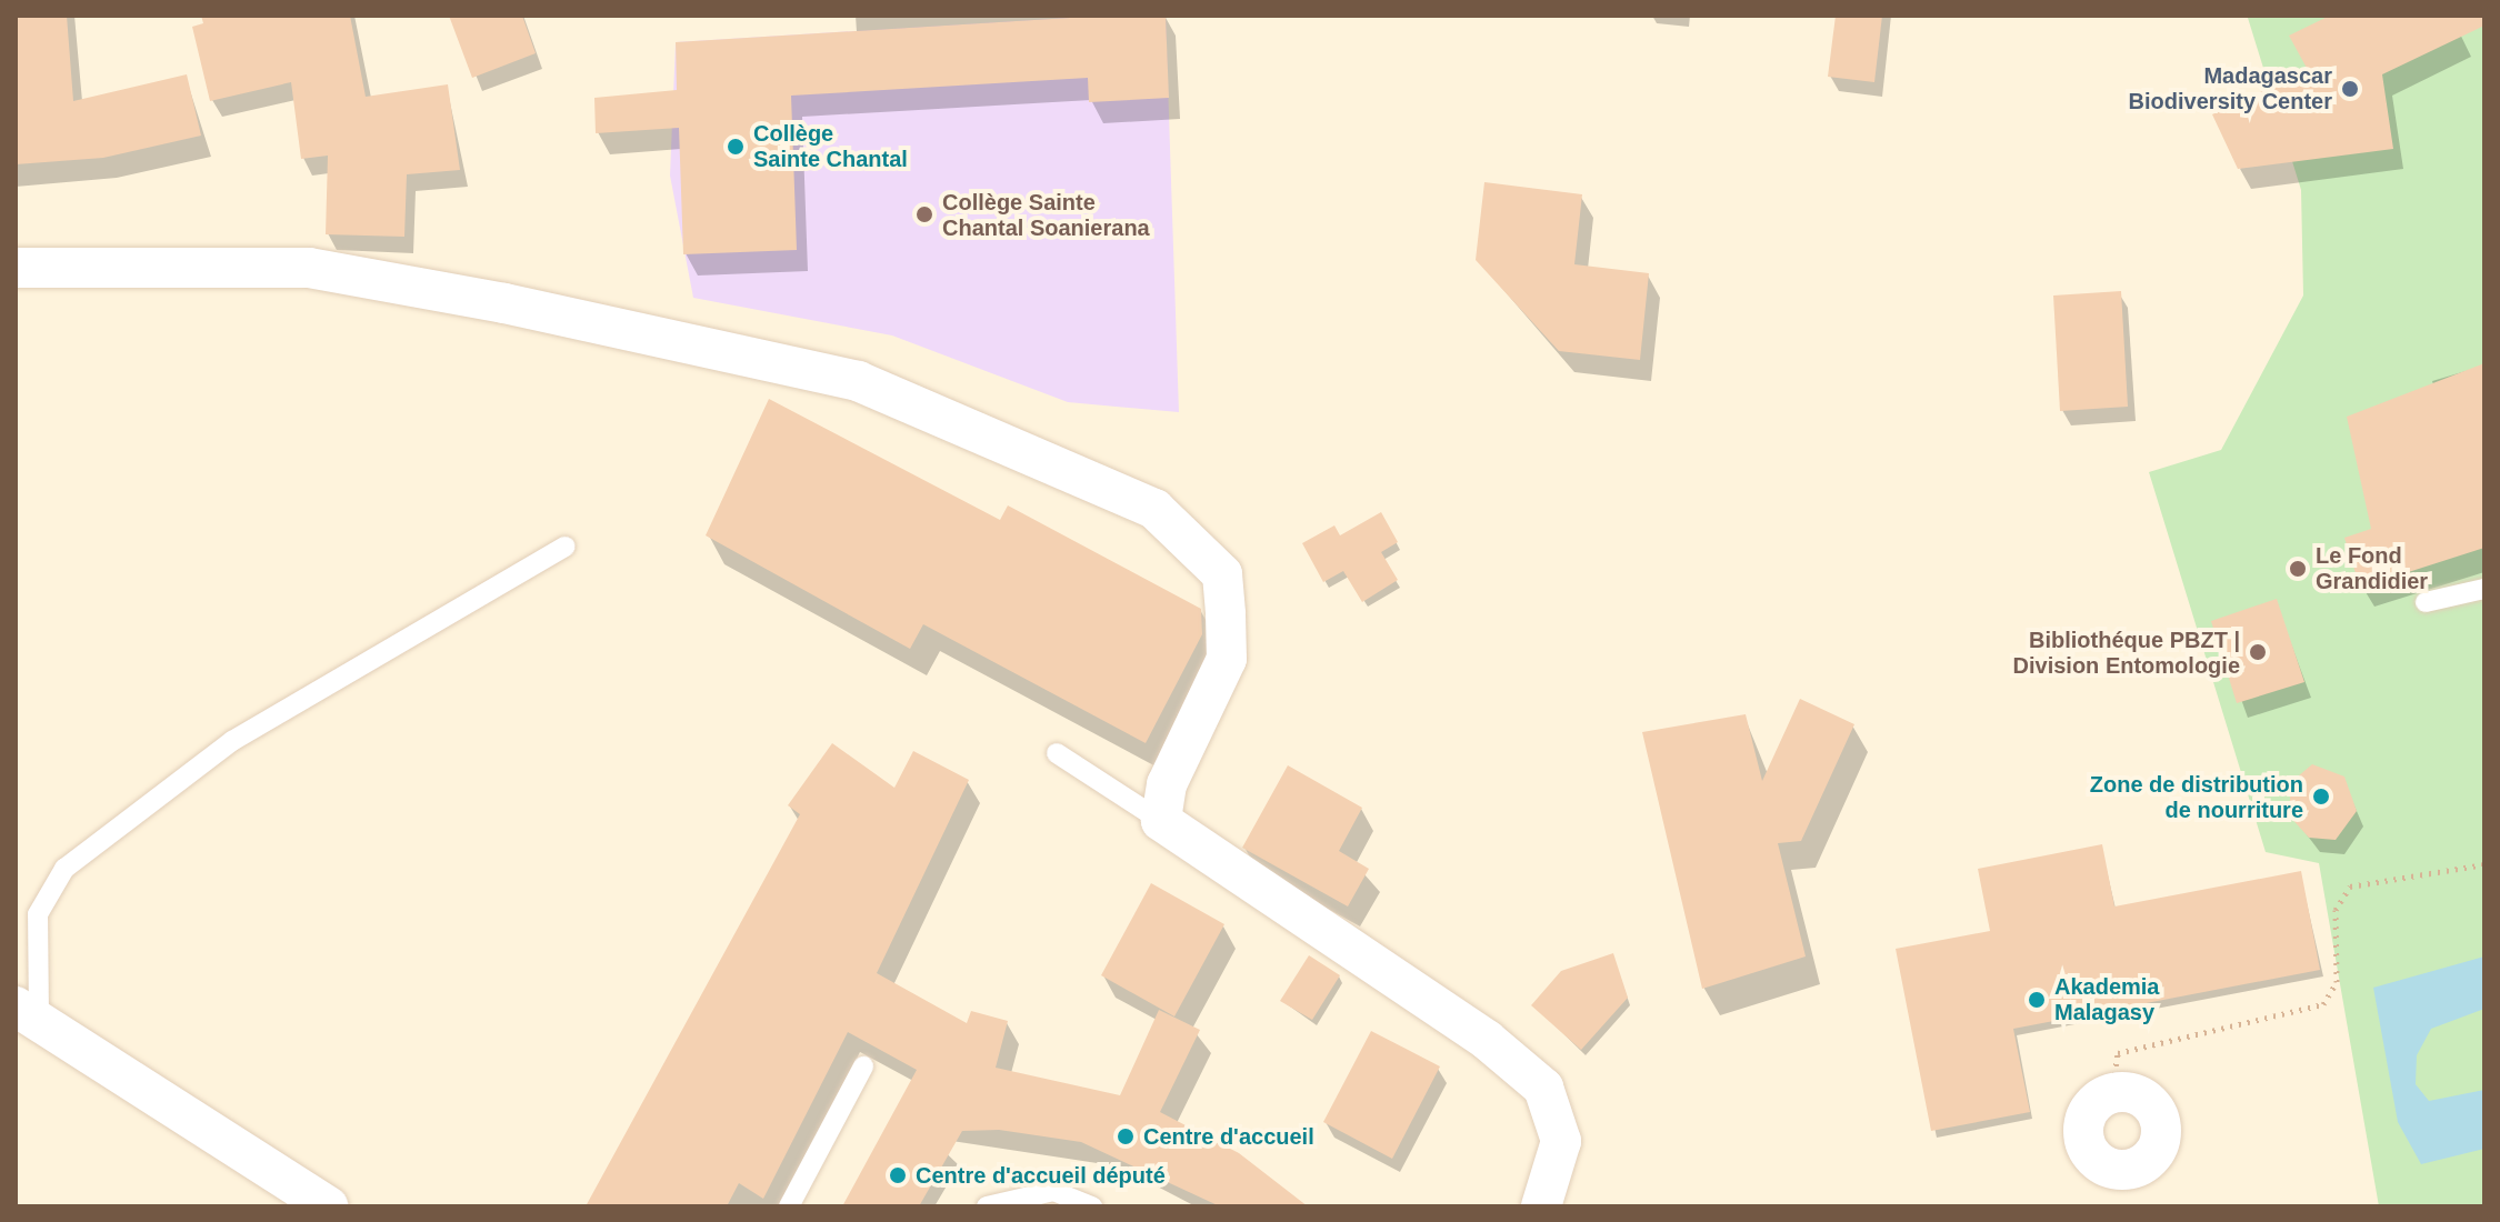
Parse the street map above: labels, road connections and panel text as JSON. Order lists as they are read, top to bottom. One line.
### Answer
{"places":["Madagascar Biodiversity Center","Collège Sainte Chantal","Collège Sainte Chantal Soanierana","Le Fond Grandidier","Bibliothéque PBZT | Division Entomologie","Zone de distribution de nourriture","Akademia Malagasy","Centre d'accueil","Centre d'accueil député"]}
